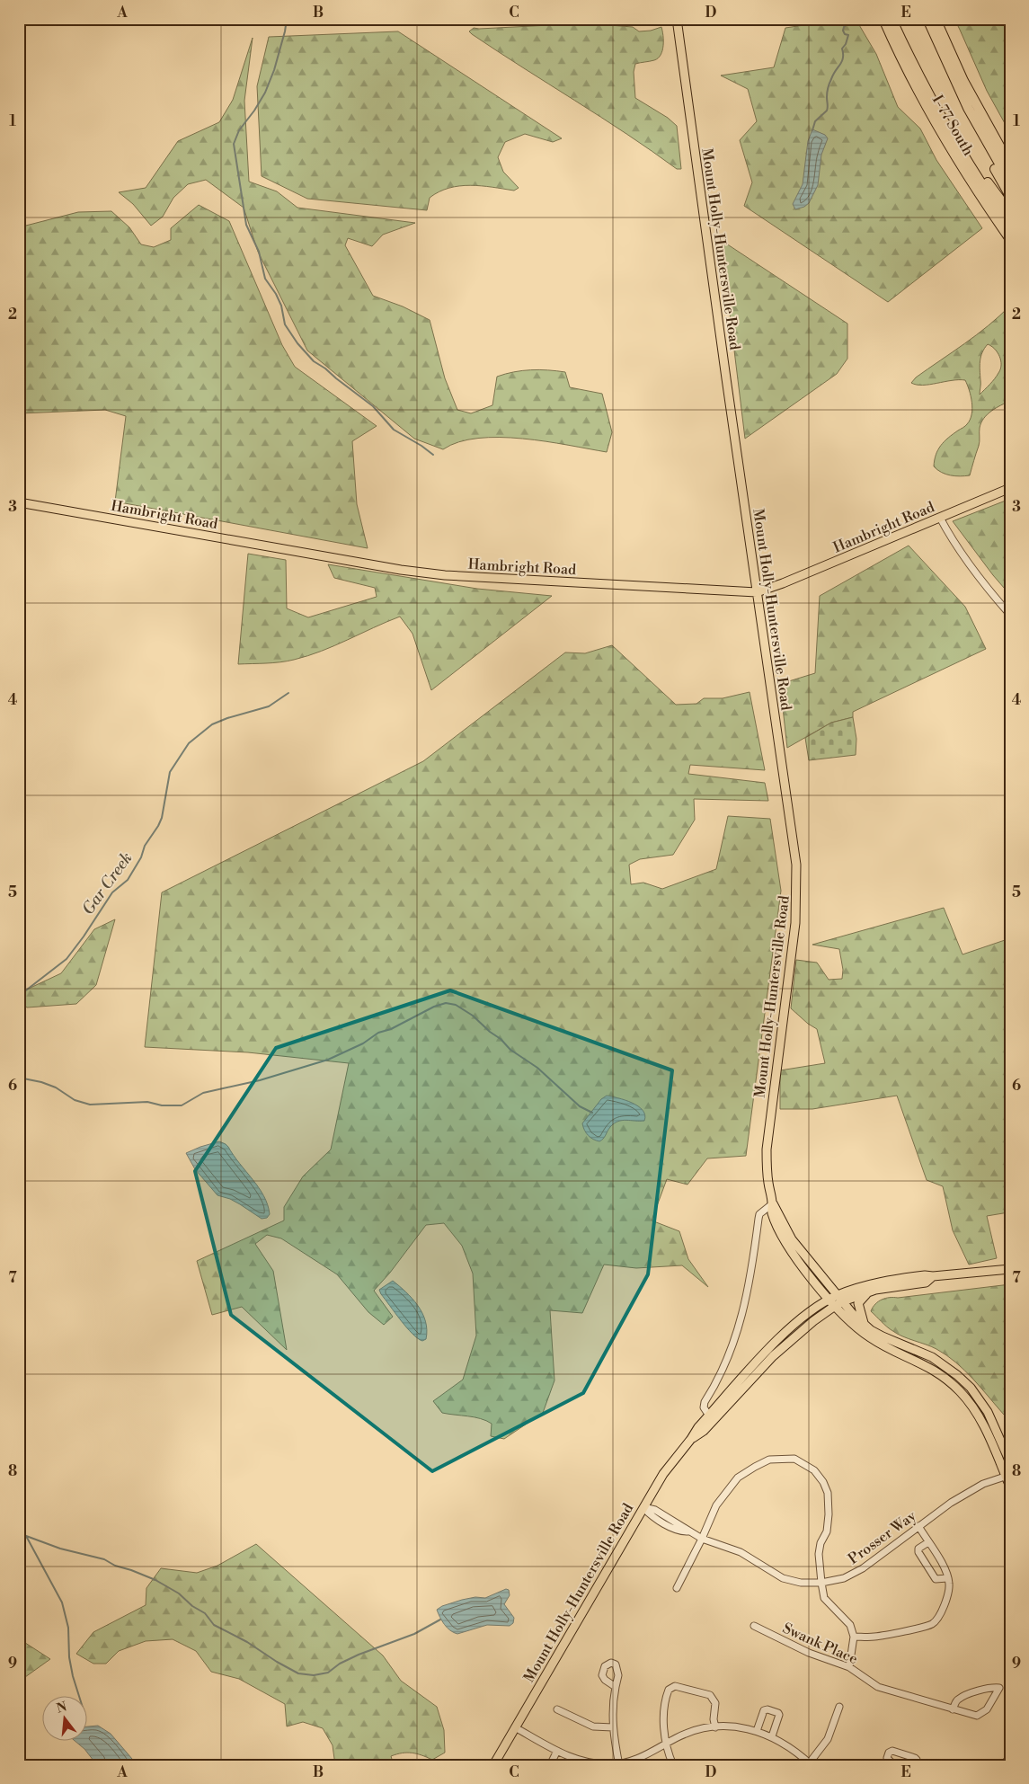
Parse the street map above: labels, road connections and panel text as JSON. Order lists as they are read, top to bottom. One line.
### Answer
{"streets":{"highway":["I-77 South"],"main road":["Mount Holly-Huntersville Road","Hambright Road"],"street":["Prosser Way","Swank Place"]},"crossings":[["Mount Holly-Huntersville Road","Hambright Road"],["Mount Holly-Huntersville Road","Prosser Way"]],"water":["Gar Creek"],"north":"top","grid":{"columns":["A","B","C","D","E"],"rows":["1","2","3","4","5","6","7","8","9"]}}
